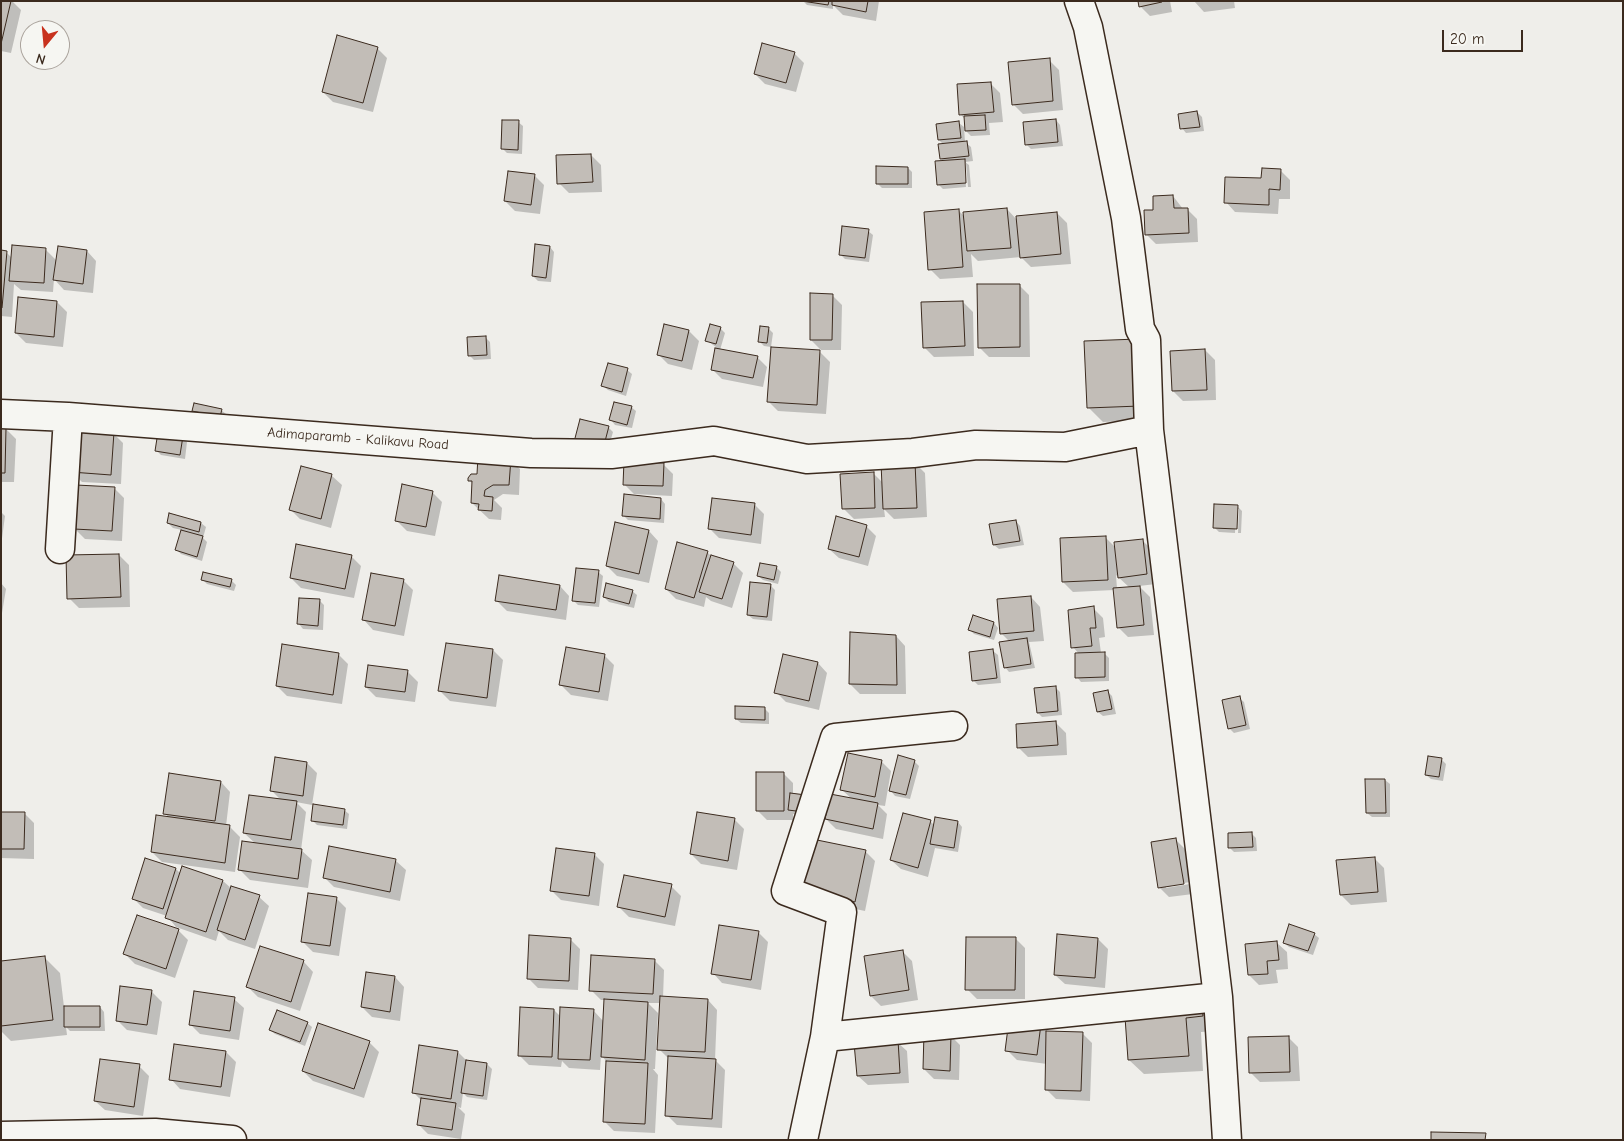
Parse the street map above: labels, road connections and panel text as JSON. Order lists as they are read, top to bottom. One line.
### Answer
{"streets":{"street":["Adimaparamb - Kalikavu Road"]},"scale_bar":"20 m","north":"bottom"}
